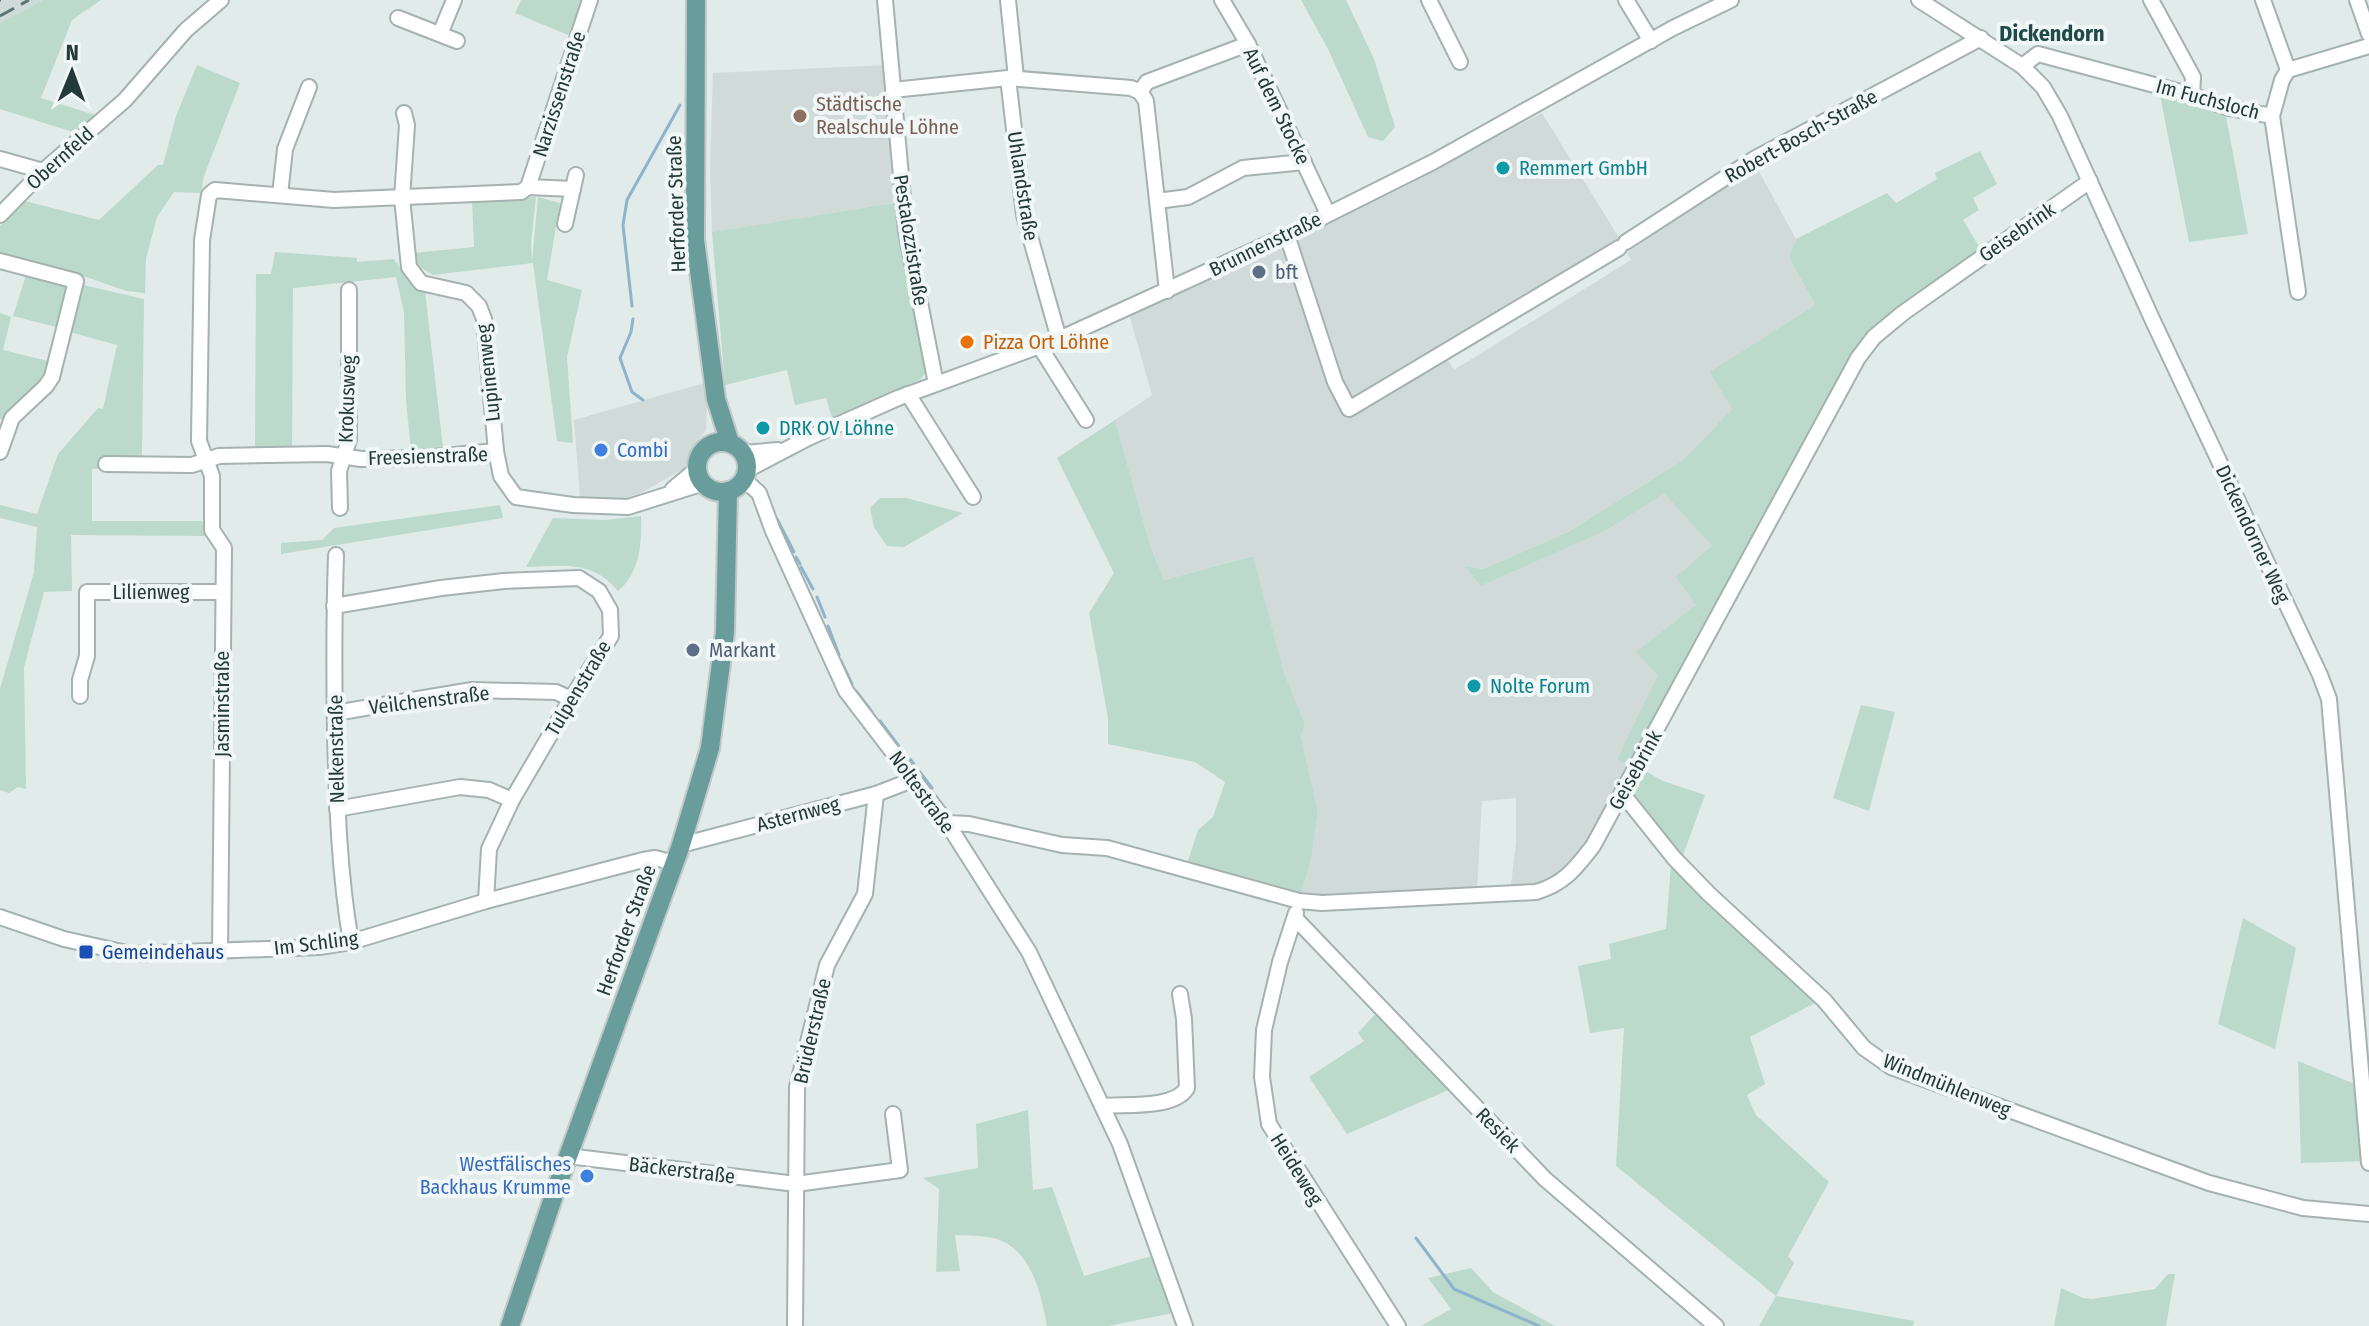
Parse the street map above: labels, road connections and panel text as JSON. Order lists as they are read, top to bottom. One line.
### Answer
{"streets":{"main road":["Herforder Straße"],"street":["Narzissenstraße","Im Fuchsloch","Auf dem Stocke","Robert-Bosch-Straße","Obernfeld","Uhlandstraße","Geisebrink","Pestalozzistraße","Brunnenstraße","Lupinenweg","Krokusweg","Freesienstraße","Dickendorner Weg","Lilienweg","Tulpenstraße","Veilchenstraße","Jasminstraße","Nelkenstraße","Noltestraße","Asternweg","Im Schling","Brüderstraße","Windmühlenweg","Resiek","Heideweg","Bäckerstraße"]},"crossings":[["Narzissenstraße","Jasminstraße"],["Im Fuchsloch","Dickendorner Weg"],["Auf dem Stocke","Brunnenstraße"],["Robert-Bosch-Straße","Brunnenstraße"],["Robert-Bosch-Straße","Dickendorner Weg"],["Uhlandstraße","Brunnenstraße"],["Herforder Straße","Brunnenstraße"],["Herforder Straße","Freesienstraße"],["Herforder Straße","Noltestraße"],["Herforder Straße","Asternweg"],["Herforder Straße","Im Schling"],["Herforder Straße","Bäckerstraße"],["Geisebrink","Dickendorner Weg"],["Geisebrink","Noltestraße"],["Geisebrink","Windmühlenweg"],["Geisebrink","Heideweg"],["Pestalozzistraße","Brunnenstraße"],["Brunnenstraße","Freesienstraße"],["Brunnenstraße","Noltestraße"],["Lupinenweg","Freesienstraße"],["Lupinenweg","Jasminstraße"],["Krokusweg","Freesienstraße"],["Freesienstraße","Jasminstraße"],["Freesienstraße","Noltestraße"],["Lilienweg","Jasminstraße"],["Tulpenstraße","Veilchenstraße"],["Tulpenstraße","Nelkenstraße"],["Tulpenstraße","Im Schling"],["Veilchenstraße","Nelkenstraße"],["Jasminstraße","Im Schling"],["Nelkenstraße","Im Schling"],["Noltestraße","Asternweg"],["Asternweg","Brüderstraße"],["Brüderstraße","Bäckerstraße"],["Resiek","Heideweg"]],"districts":["Dickendorn"],"places":{"other":["Städtische Realschule Löhne","Remmert GmbH","bft","Pizza Ort Löhne","DRK OV Löhne","Combi","Markant","Nolte Forum","Westfälisches Backhaus Krumme"],"transit":["Gemeindehaus"]},"north":"top"}
